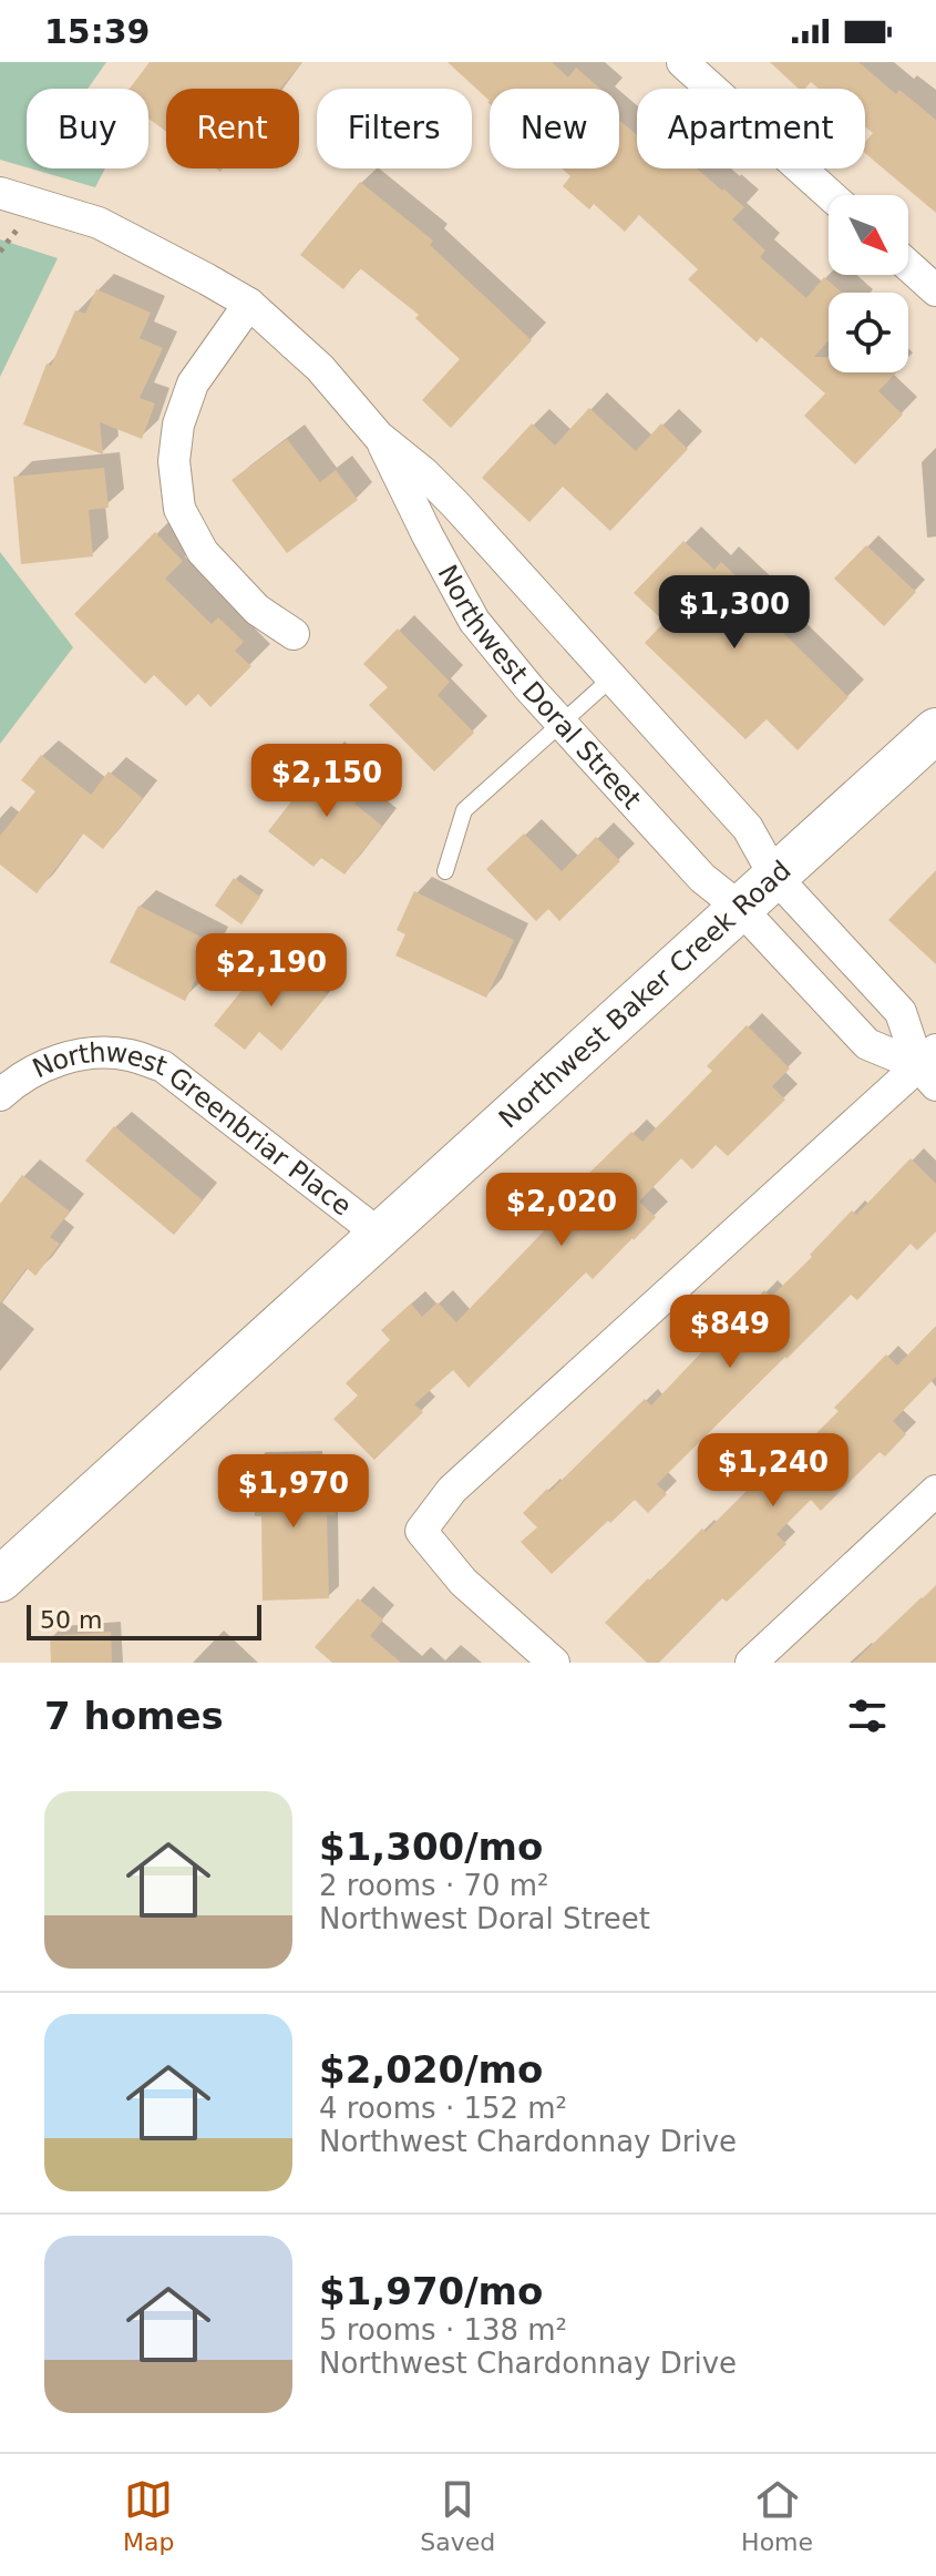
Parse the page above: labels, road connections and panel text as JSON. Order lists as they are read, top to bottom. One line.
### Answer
{"streets":{"main road":["Northwest Baker Creek Road"],"street":["Northwest Doral Street","Northwest Greenbriar Place"]},"crossings":[["Northwest Doral Street","Northwest Baker Creek Road"],["Northwest Baker Creek Road","Northwest Greenbriar Place"]],"scale_bar":"50 m","north":"bottom right","page":{"status":"15:39","chip":["Buy","Rent","Filters","New","Apartment"],"price":["$1,300","$2,150","$2,190","$2,020","$849","$1,240","$1,970"],"scale":"50 m","heading":"7 homes","list":[{"name":"$1,300/mo","note":"2 rooms · 70 m² · Northwest Doral Street"},{"name":"$2,020/mo","note":"4 rooms · 152 m² · Northwest Chardonnay Drive"},{"name":"$1,970/mo","note":"5 rooms · 138 m² · Northwest Chardonnay Drive"}],"tabs":["Map","Saved","Home"]}}
